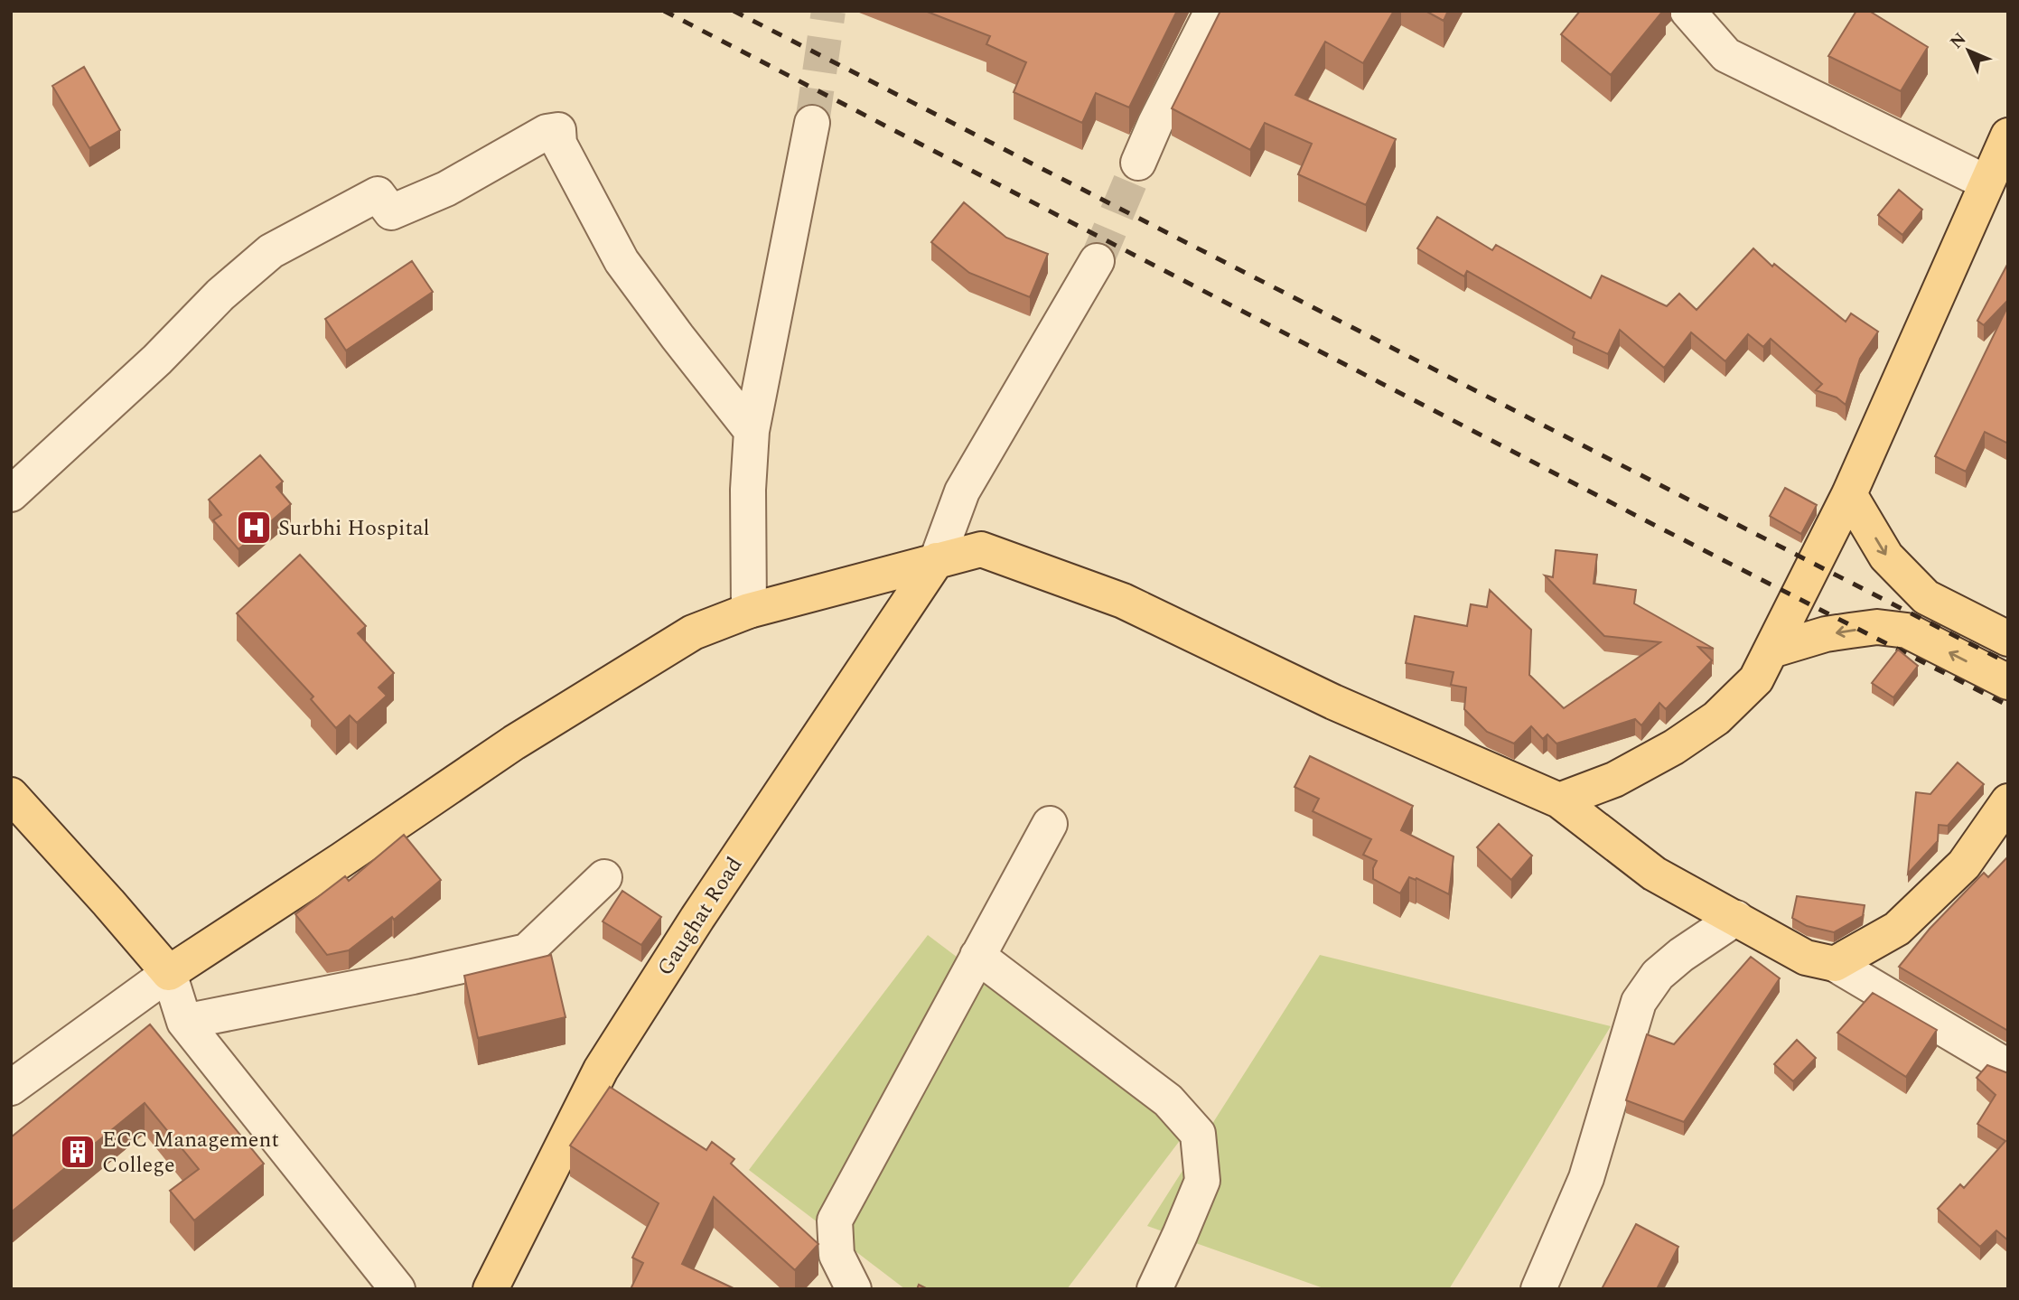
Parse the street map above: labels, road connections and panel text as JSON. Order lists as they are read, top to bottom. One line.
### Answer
{"streets":{"main road":["Gaughat Road"]},"places":{"hospital":["Surbhi Hospital"],"building":["ECC Management College"]},"north":"top left"}
